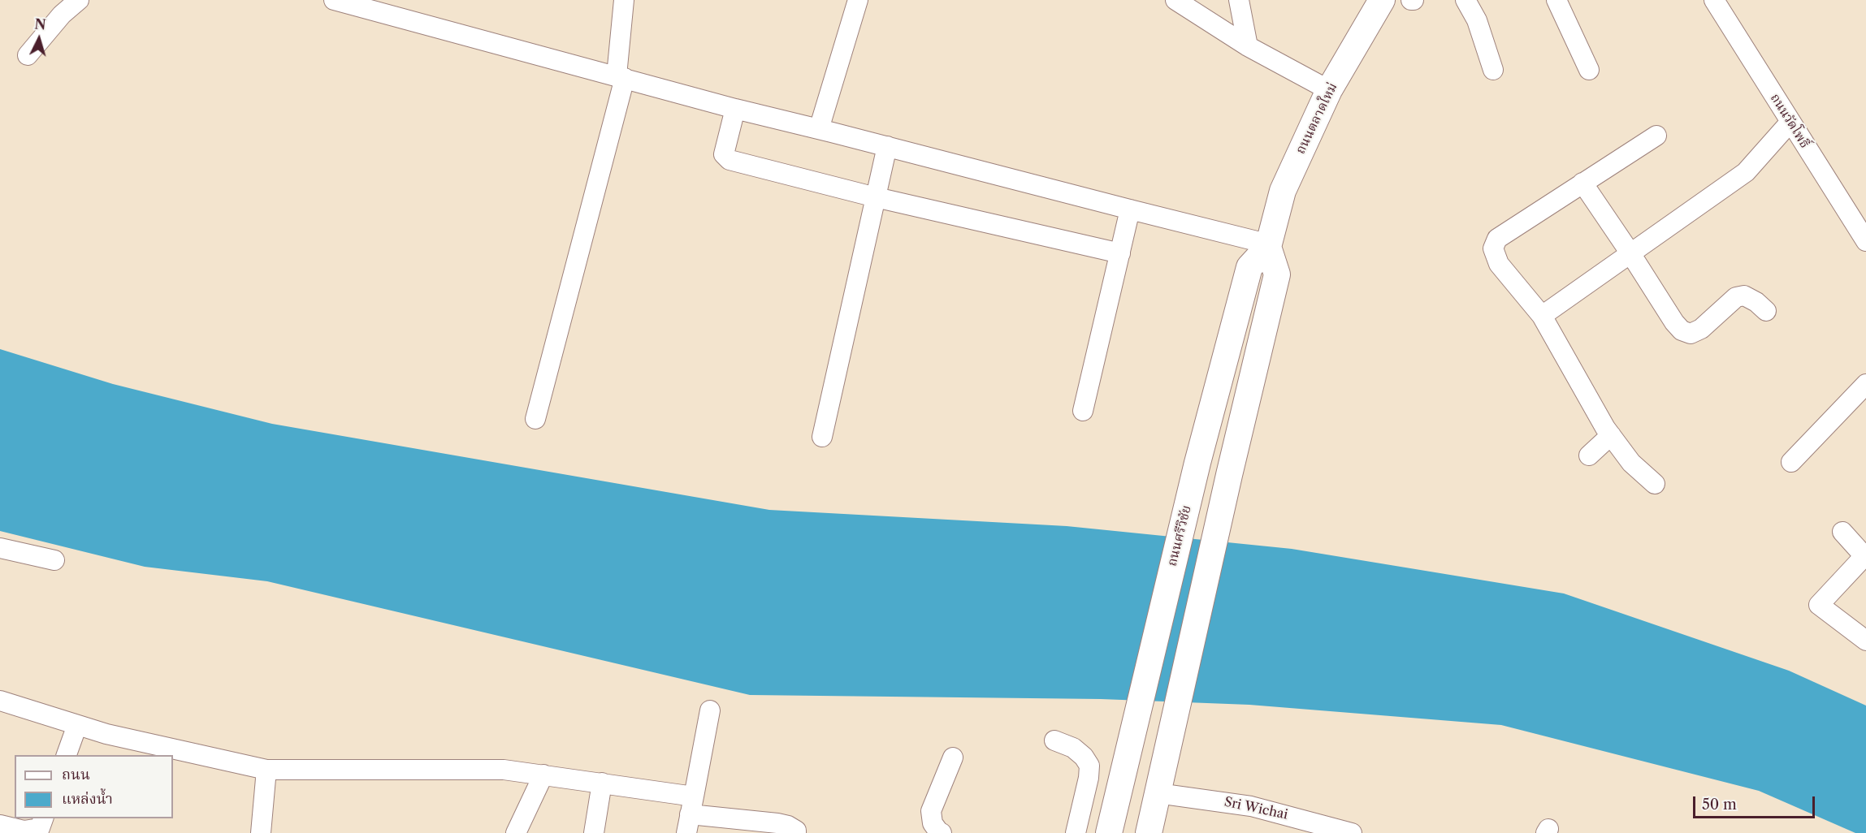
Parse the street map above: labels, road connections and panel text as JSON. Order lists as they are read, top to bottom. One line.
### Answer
{"streets":{"main road":["ถนนตลาดใหม่","ถนนศรีวิชัย"],"street":["ถนนวัดโพธิ์","Sri Wichai"]},"crossings":[["ถนนตลาดใหม่","ถนนศรีวิชัย"]],"legend":["ถนน","แหล่งน้ำ"],"scale_bar":"50 m","north":"top"}
